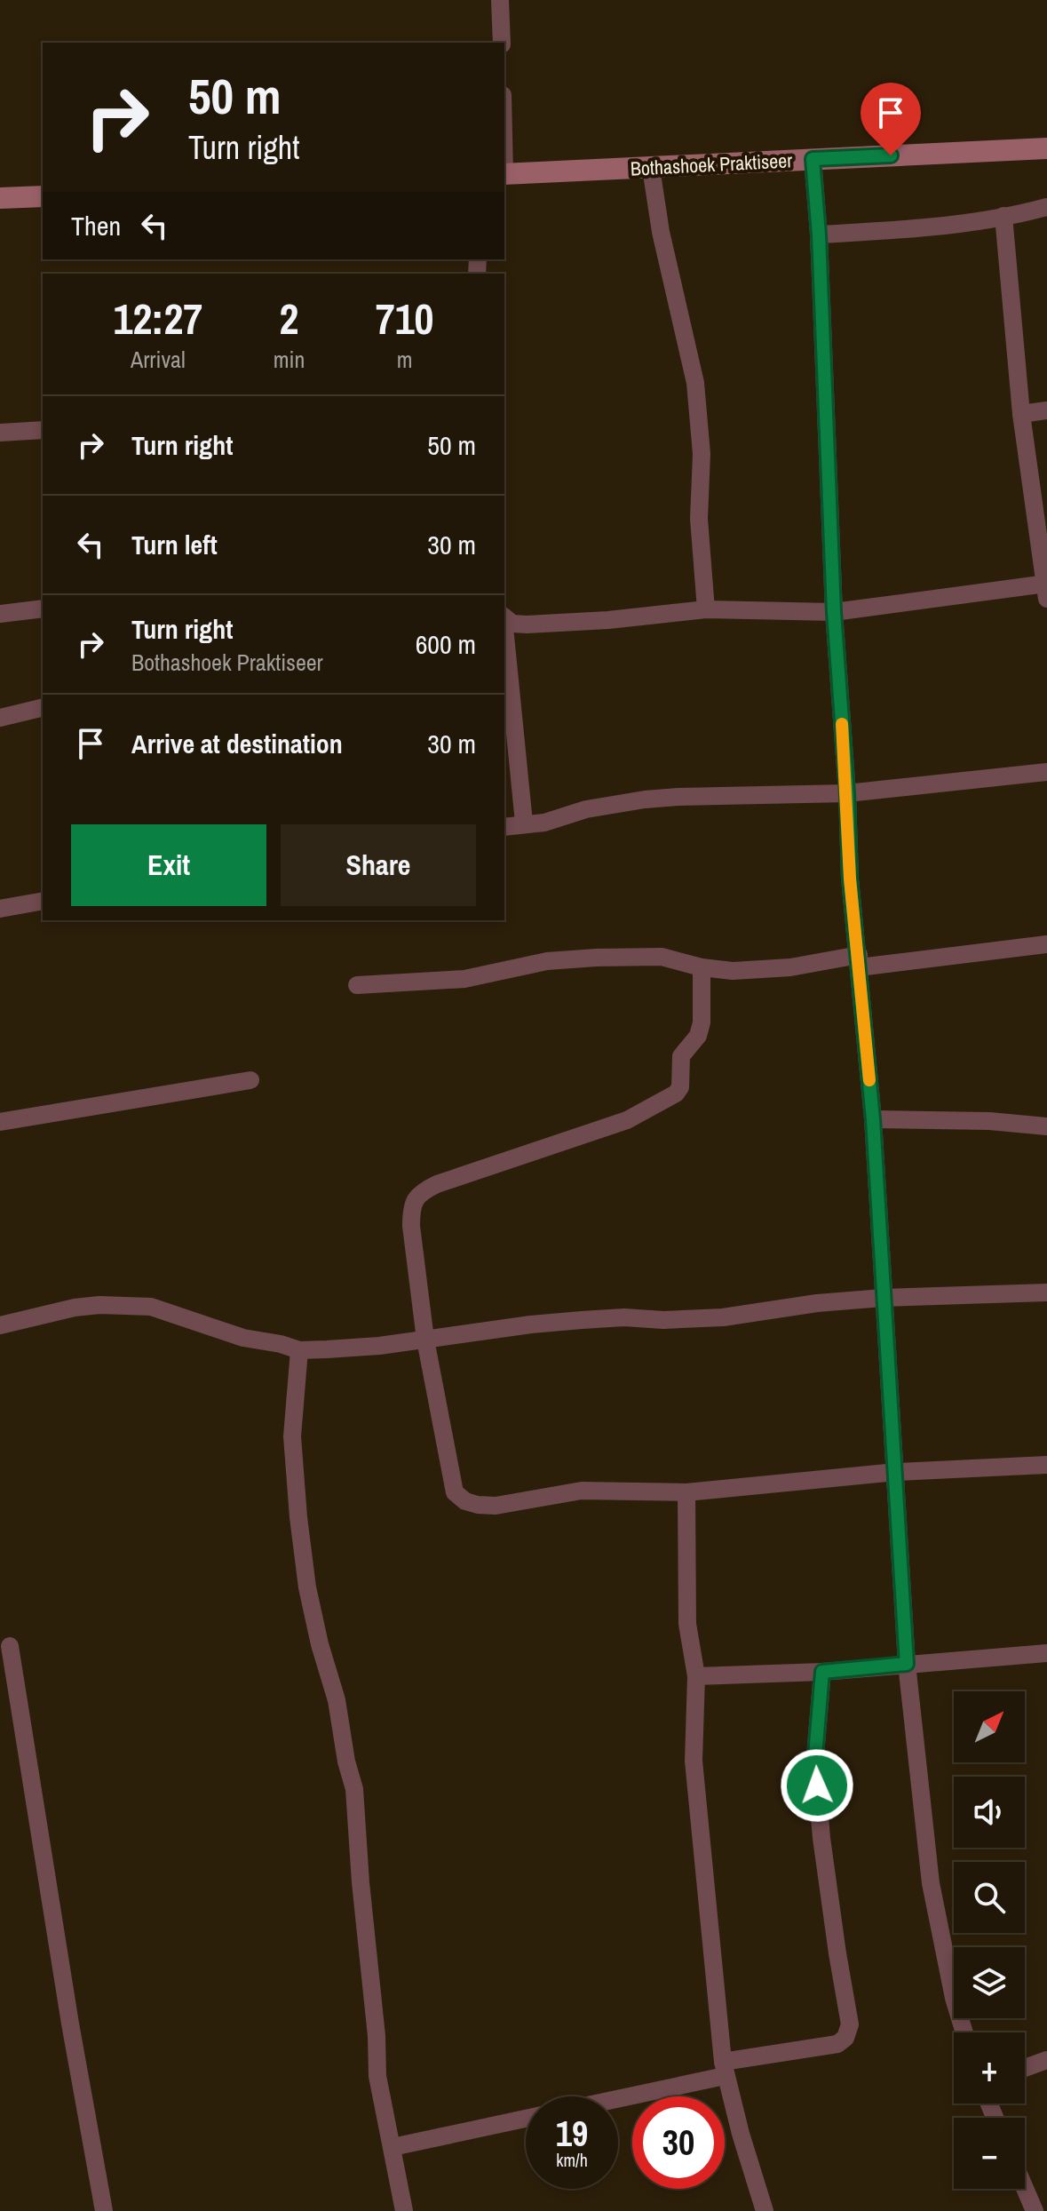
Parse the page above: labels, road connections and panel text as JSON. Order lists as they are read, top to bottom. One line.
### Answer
{"streets":{"street":["Bothashoek Praktiseer"]},"north":"top right","page":{"turn":["50 m","Turn right"],"then":"Then","eta":["12:27","Arrival","2","min","710","m"],"list":[{"name":"Turn right","value":"50 m"},{"name":"Turn left","value":"30 m"},{"name":"Turn right","note":"Bothashoek Praktiseer","value":"600 m"},{"name":"Arrive at destination","value":"30 m"}],"buttons":["Exit","Share"],"map_buttons":["+","−"],"speed":"19 km/h","limit":"30"}}
